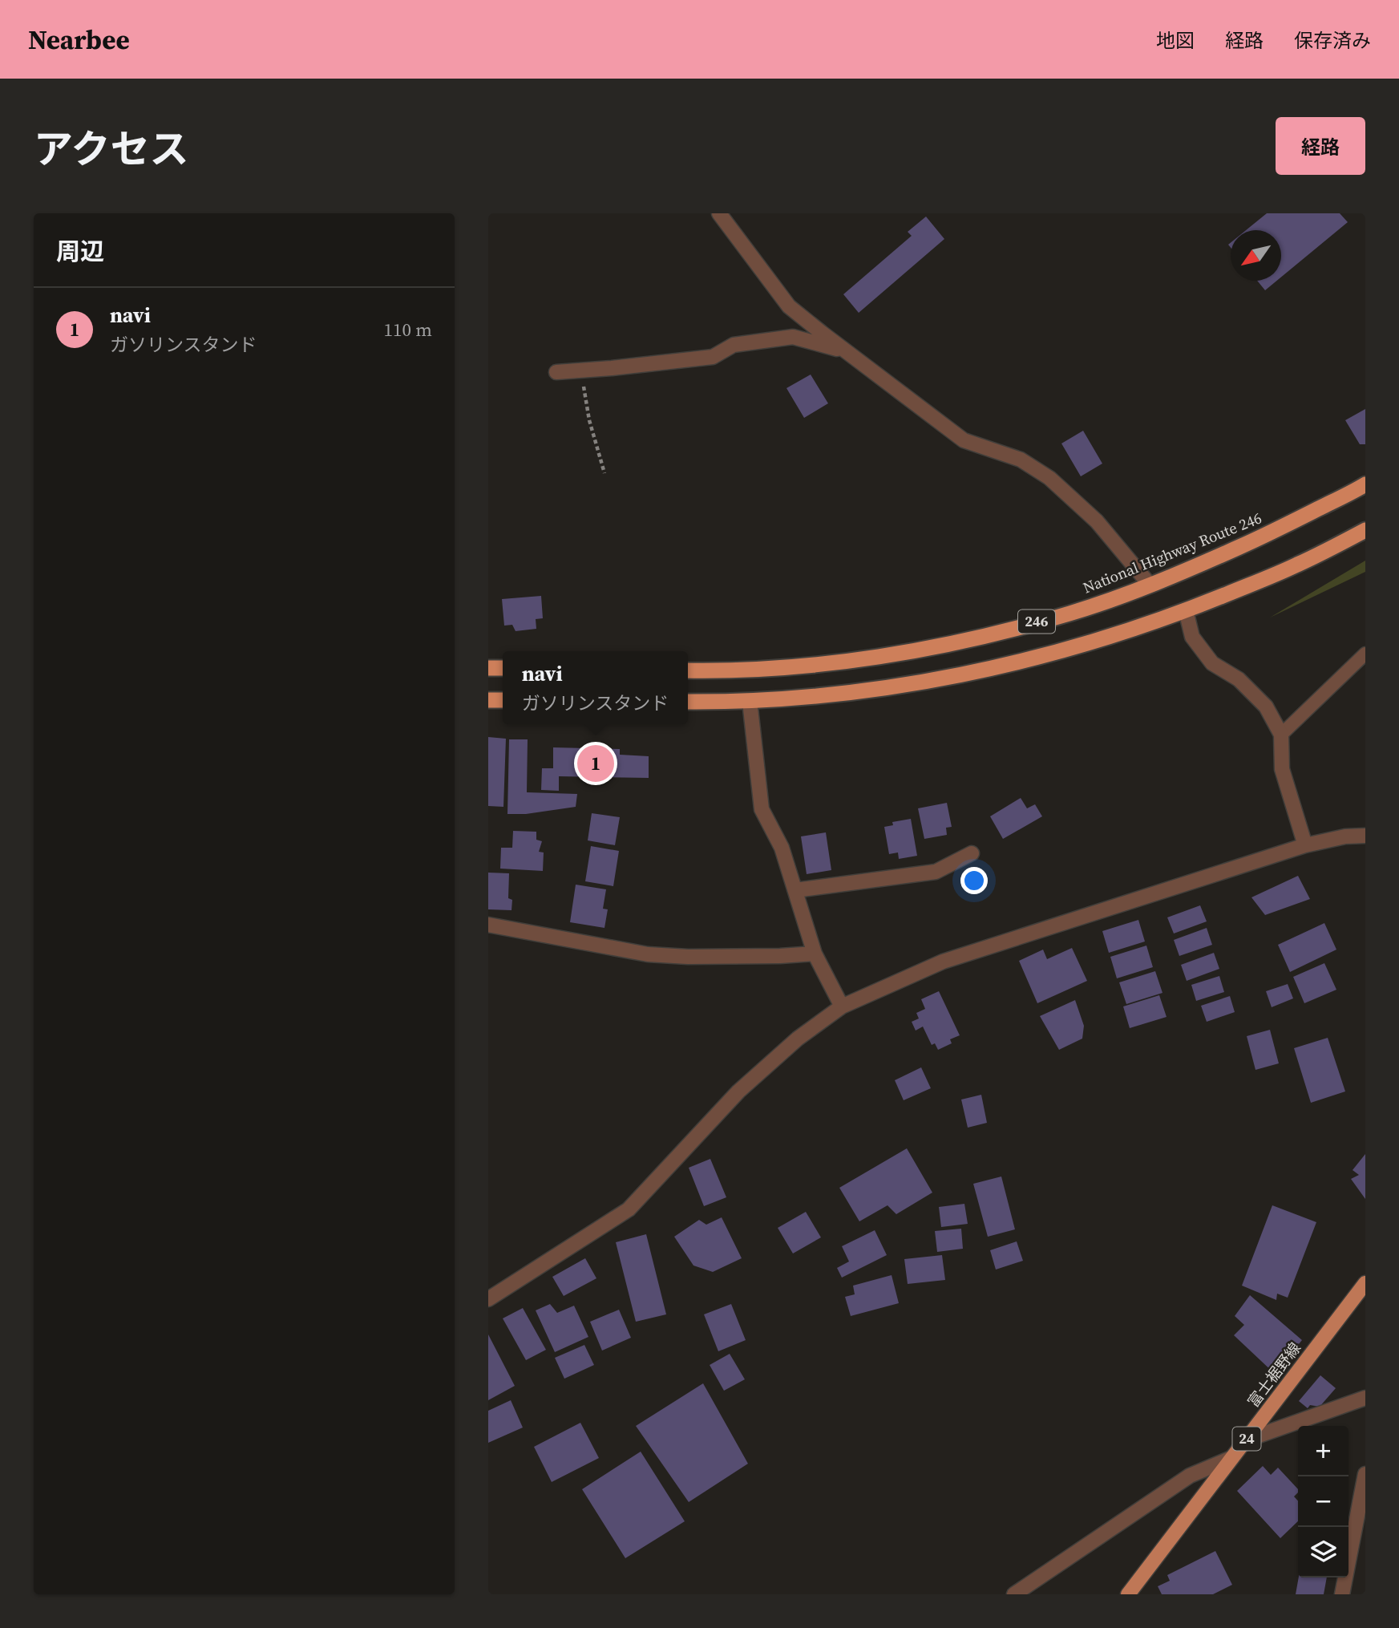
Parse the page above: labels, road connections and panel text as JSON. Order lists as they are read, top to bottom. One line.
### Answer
{"streets":{"highway":["National Highway Route 246","246"],"main road":["富士裾野線","24"]},"north":"bottom left","page":{"header":"Nearbee","nav":["地図","経路","保存済み"],"title":"アクセス","buttons":"経路","heading":"周辺","list":[{"mark":"1","name":"navi","note":"ガソリンスタンド","value":"110 m"}],"popup":["navi","ガソリンスタンド"],"pins":"1","map_buttons":["+","−"]}}
